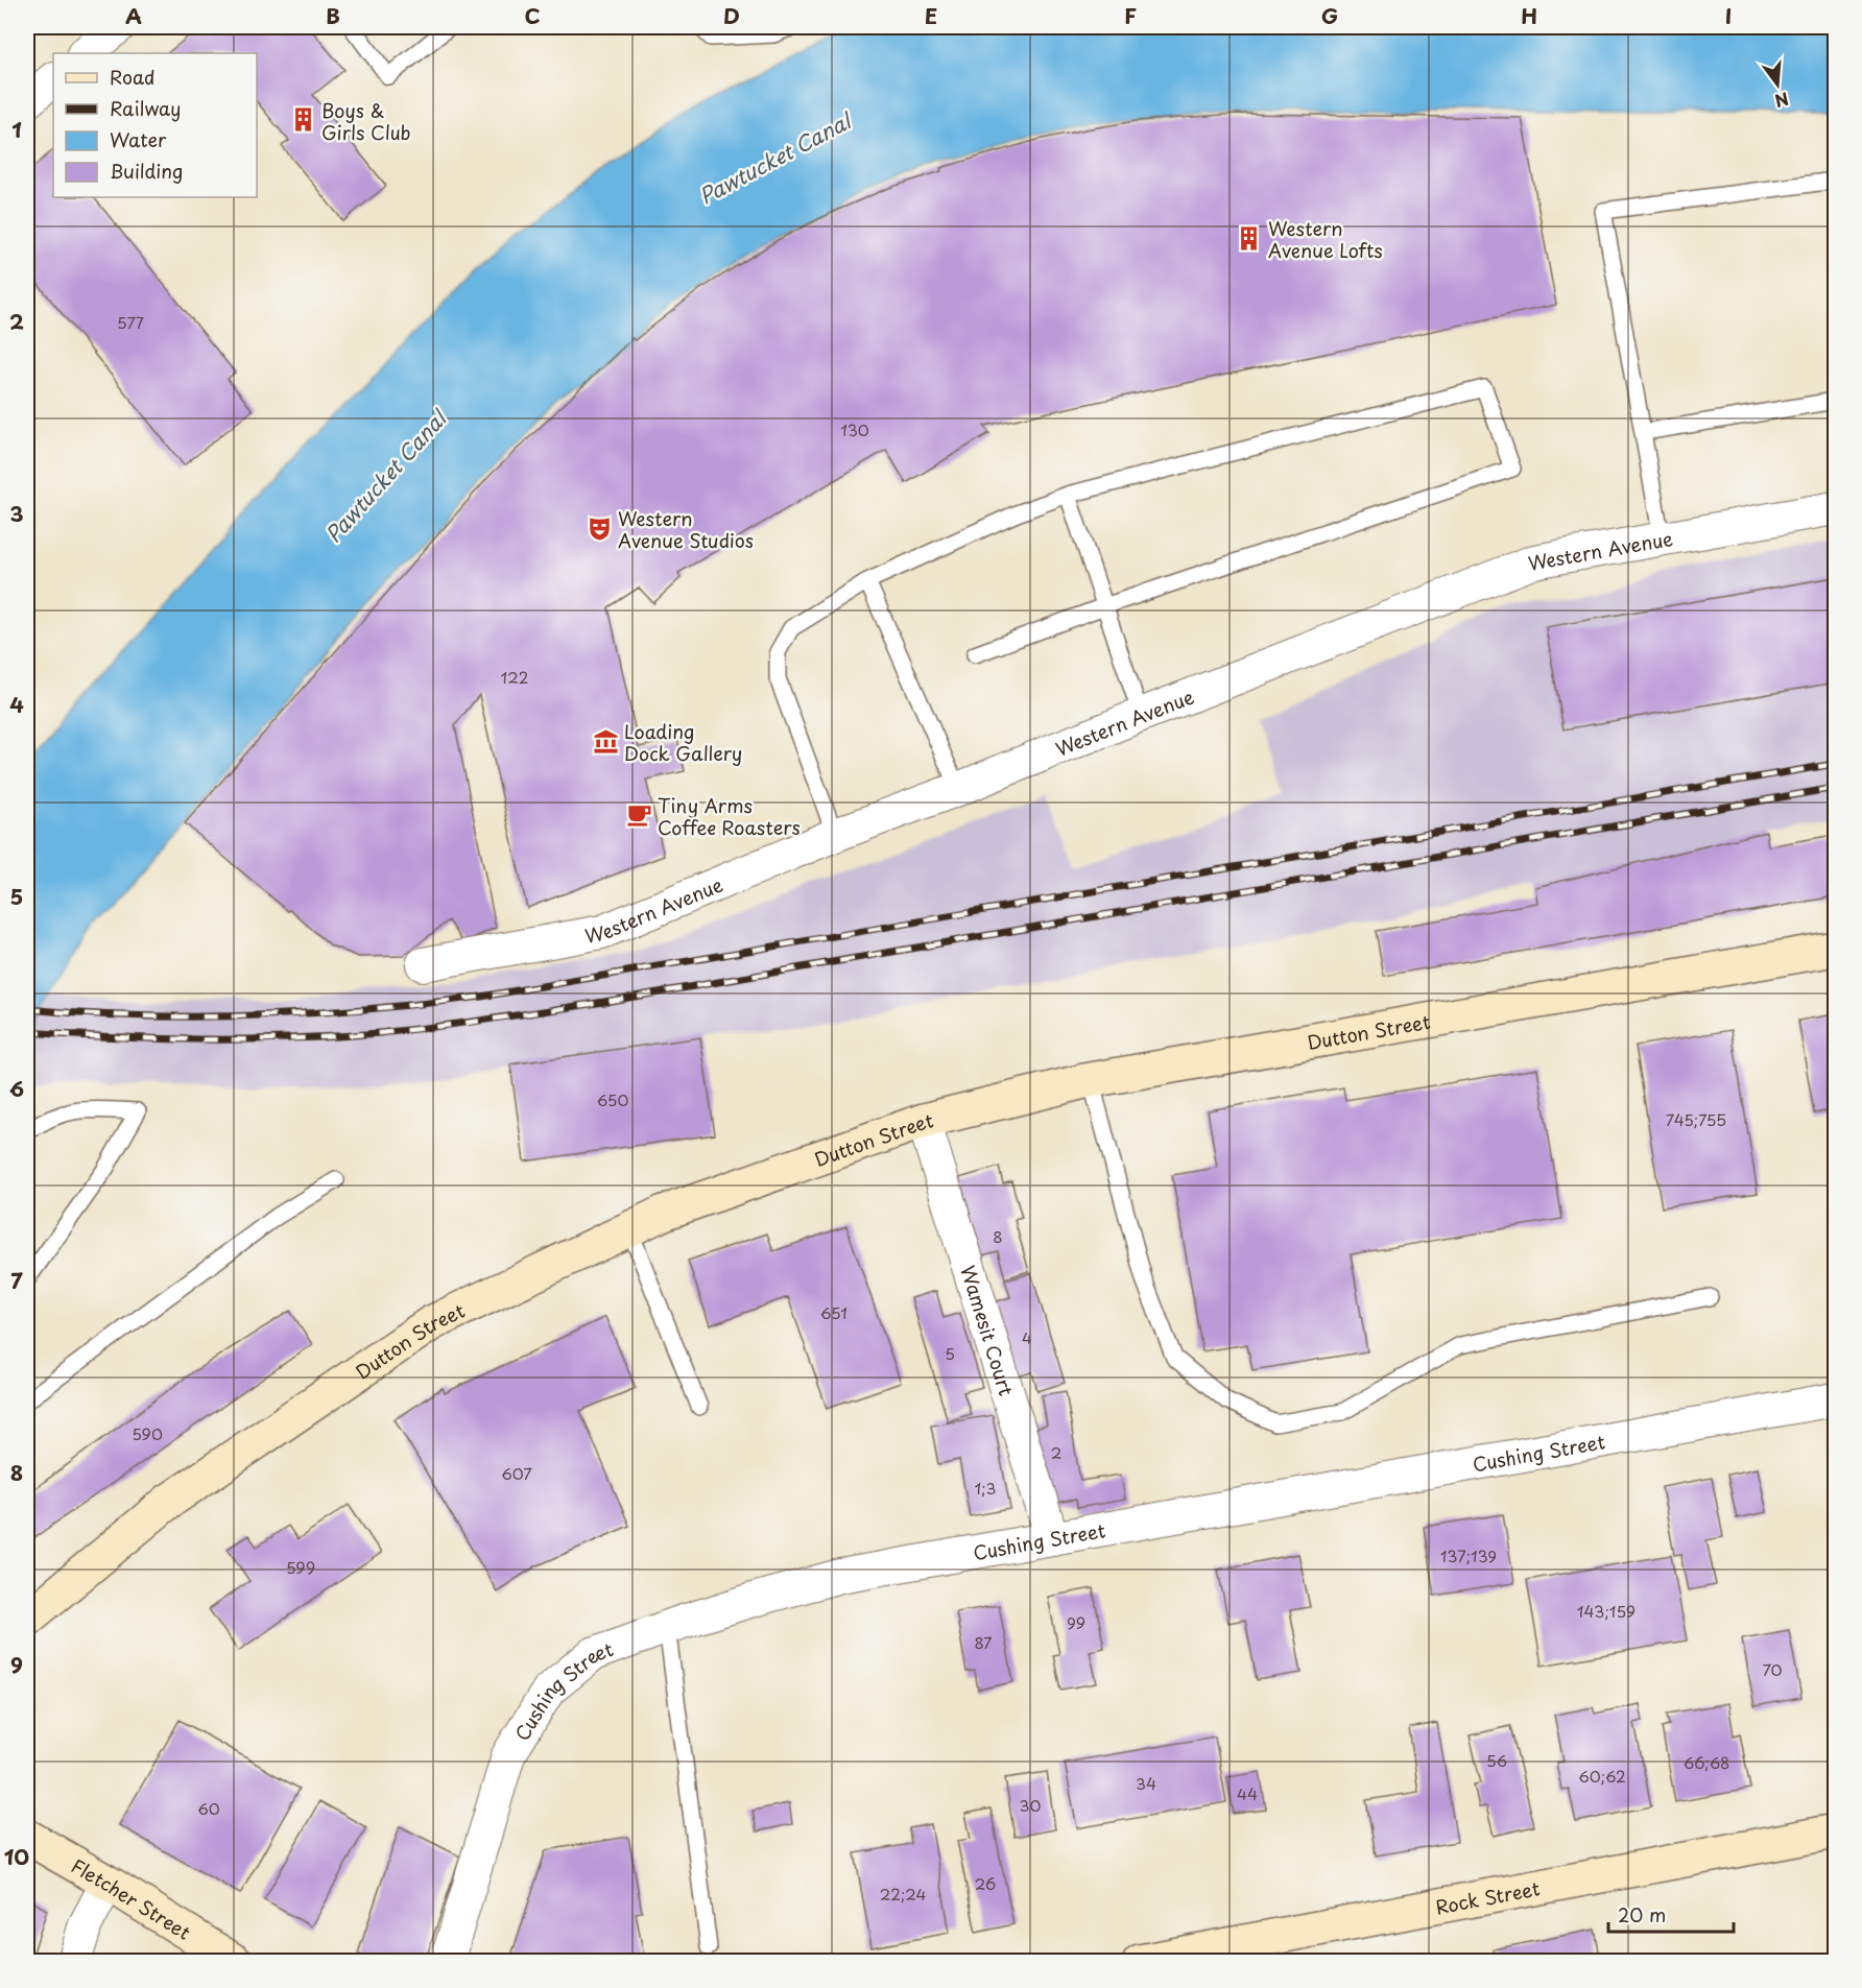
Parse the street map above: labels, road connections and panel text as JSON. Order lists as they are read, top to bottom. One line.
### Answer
{"streets":{"street":["Western Avenue","Dutton Street","Wamesit Court","Cushing Street","Rock Street","Fletcher Street"]},"crossings":[["Dutton Street","Wamesit Court"],["Wamesit Court","Cushing Street"]],"water":["Pawtucket Canal"],"places":{"building":["Boys & Girls Club","Western Avenue Lofts"],"theatre":["Western Avenue Studios"],"museum":["Loading Dock Gallery"],"cafe":["Tiny Arms Coffee Roasters"]},"house_numbers":["577","130","122","650","745;755","8","651","4","5","590","2","607","1;3","137;139","599","143;159","99","87","70","56","66;68","60;62","34","44","30","60","26","22;24"],"legend":["Road","Railway","Water","Building"],"scale_bar":"20 m","north":"bottom","grid":{"columns":["A","B","C","D","E","F","G","H","I"],"rows":["1","2","3","4","5","6","7","8","9","10"]}}
